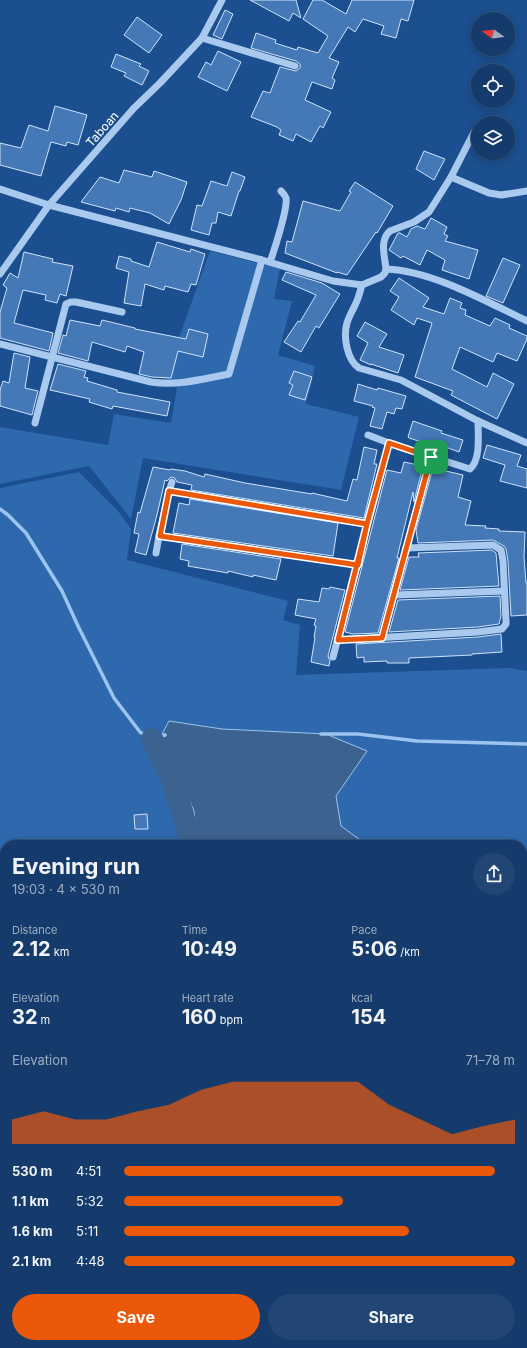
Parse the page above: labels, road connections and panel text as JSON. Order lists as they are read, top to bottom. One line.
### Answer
{"streets":{"street":["Taboan"]},"north":"left","page":{"heading":["Evening run","19:03 · 4 × 530 m"],"stats":[["Distance","2.12 km"],["Time","10:49"],["Pace","5:06 /km"],["Elevation","32 m"],["Heart rate","160 bpm"],["kcal","154"]],"chart":["Elevation","71–78 m"],"list":[{"name":"530 m","note":"4:51"},{"name":"1.1 km","note":"5:32"},{"name":"1.6 km","note":"5:11"},{"name":"2.1 km","note":"4:48"}],"buttons":["Save","Share"]}}
